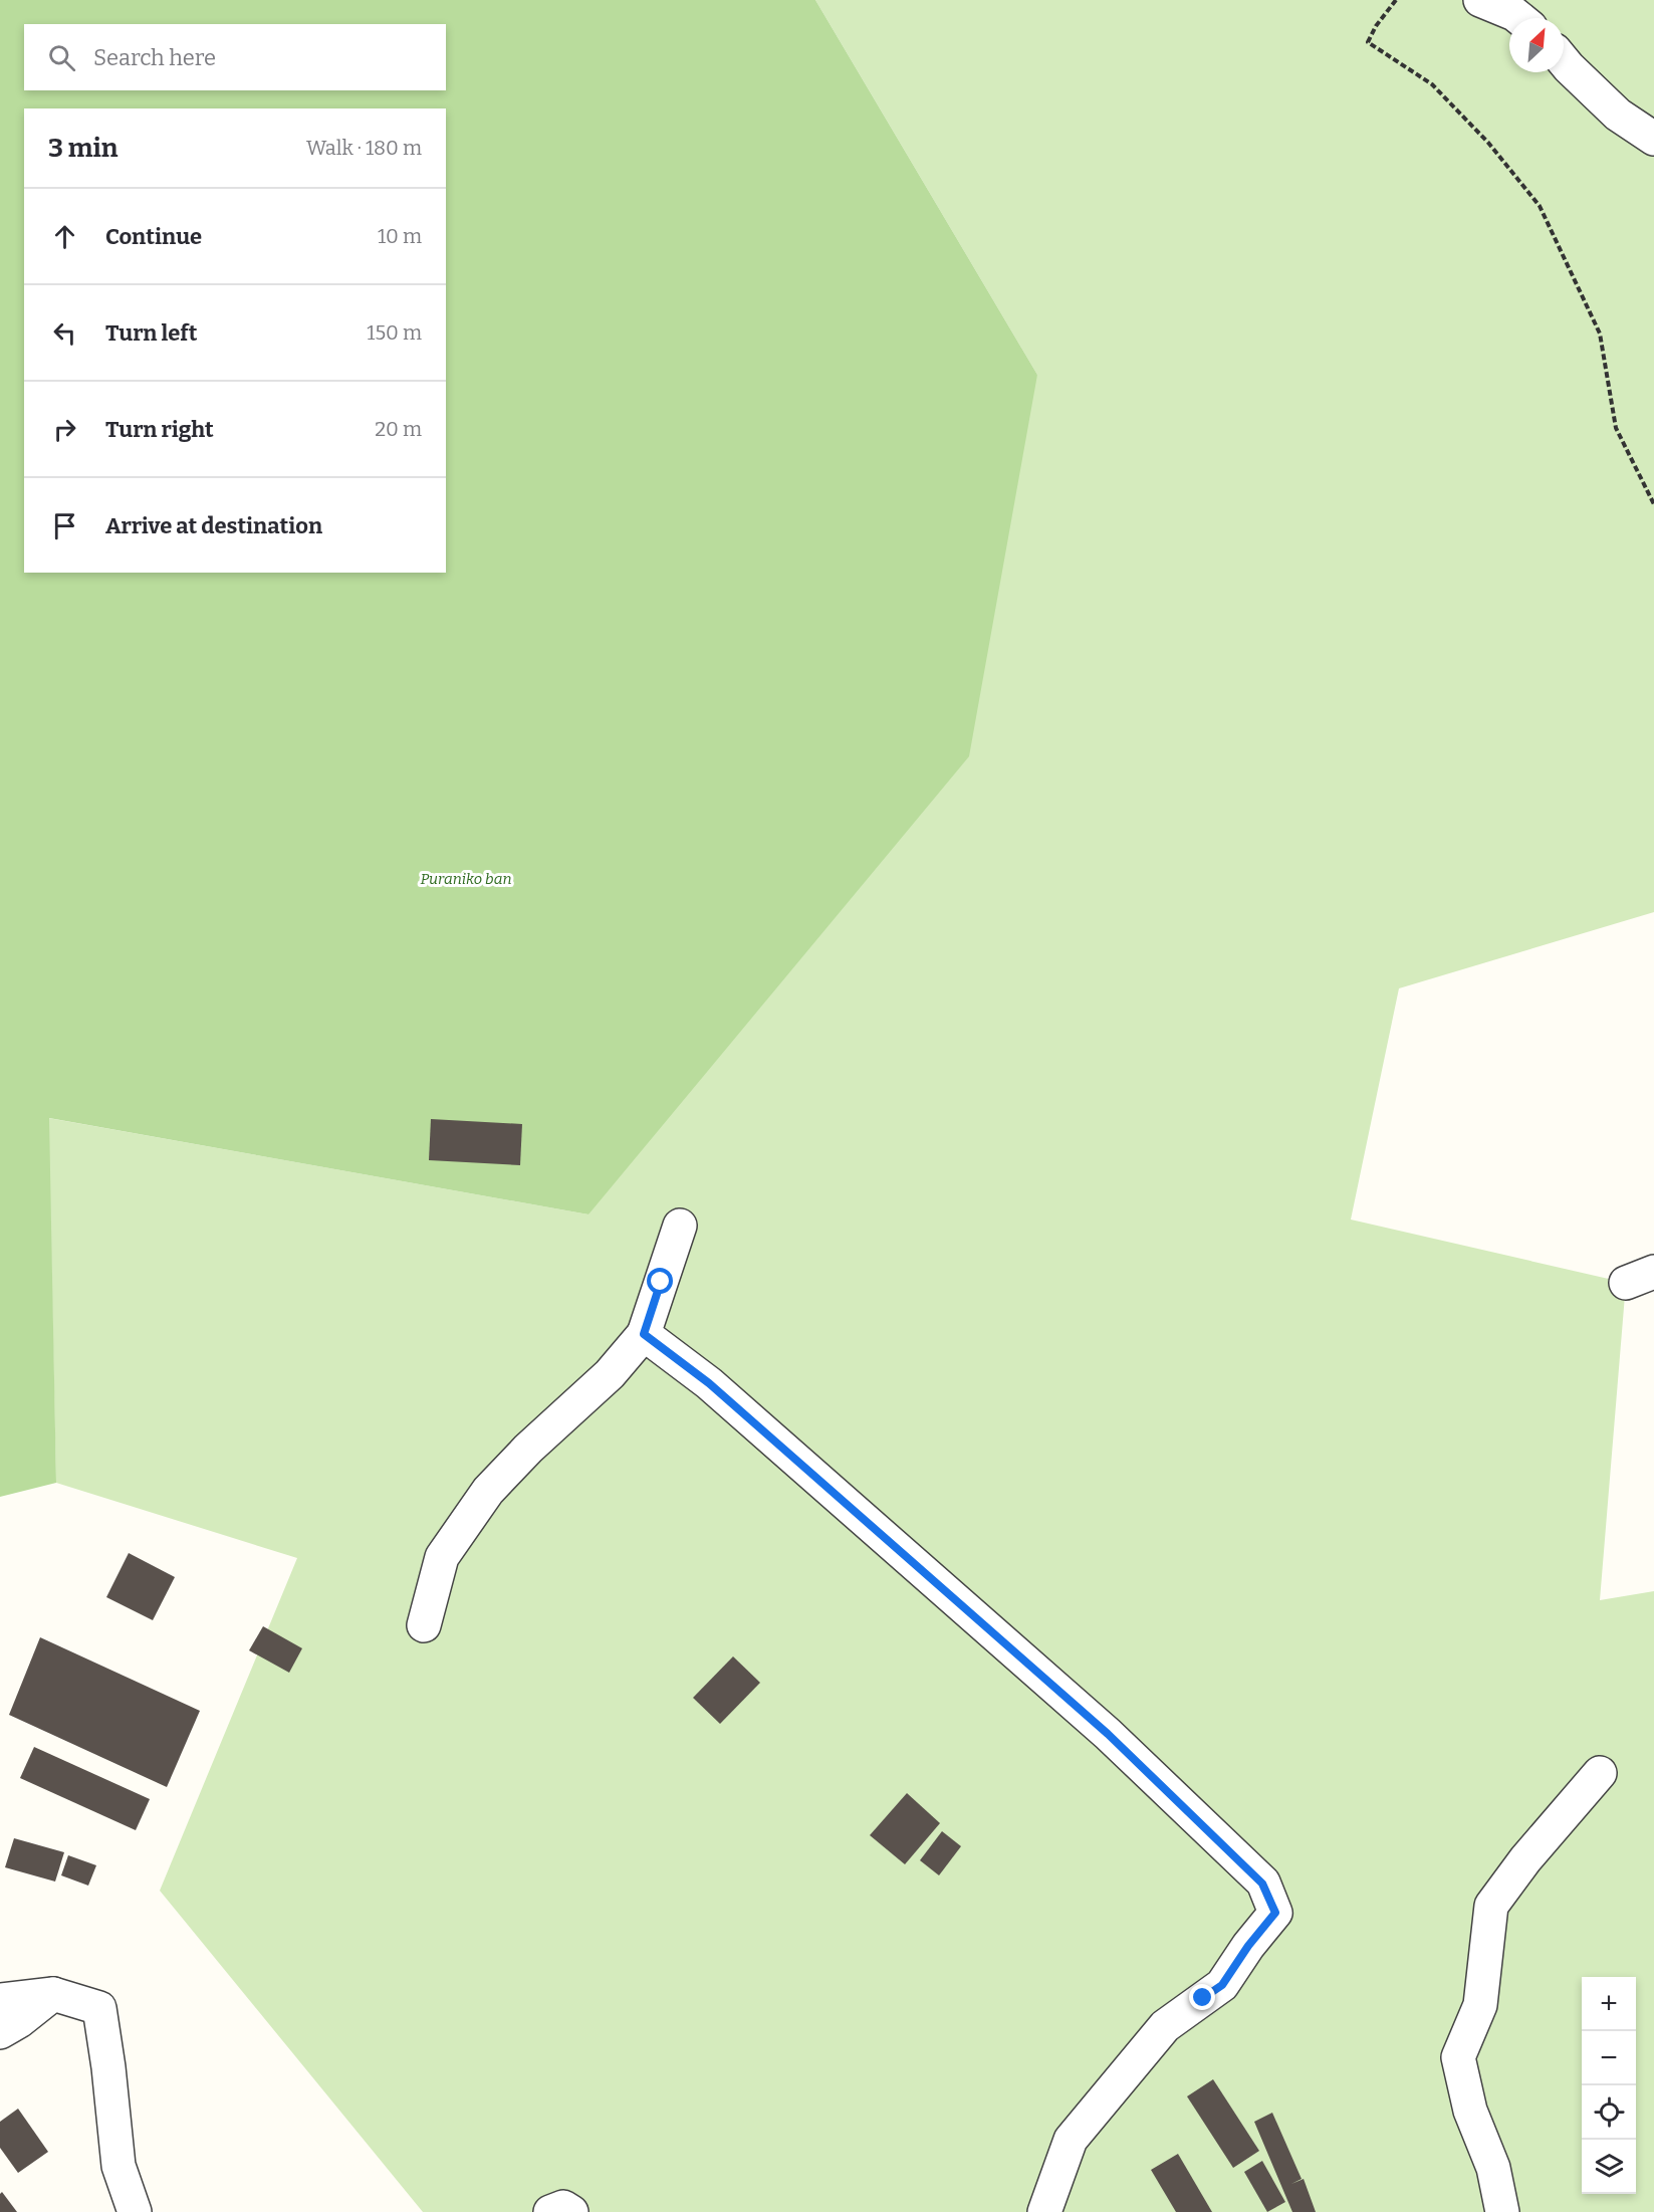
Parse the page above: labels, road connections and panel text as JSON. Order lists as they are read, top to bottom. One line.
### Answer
{"parks":["Puraniko ban"],"north":"top right","page":{"search":"Search here","heading":["3 min","Walk · 180 m"],"list":[["Continue","10 m"],["Turn left","150 m"],["Turn right","20 m"],"Arrive at destination"],"map_buttons":["+","−"]}}
